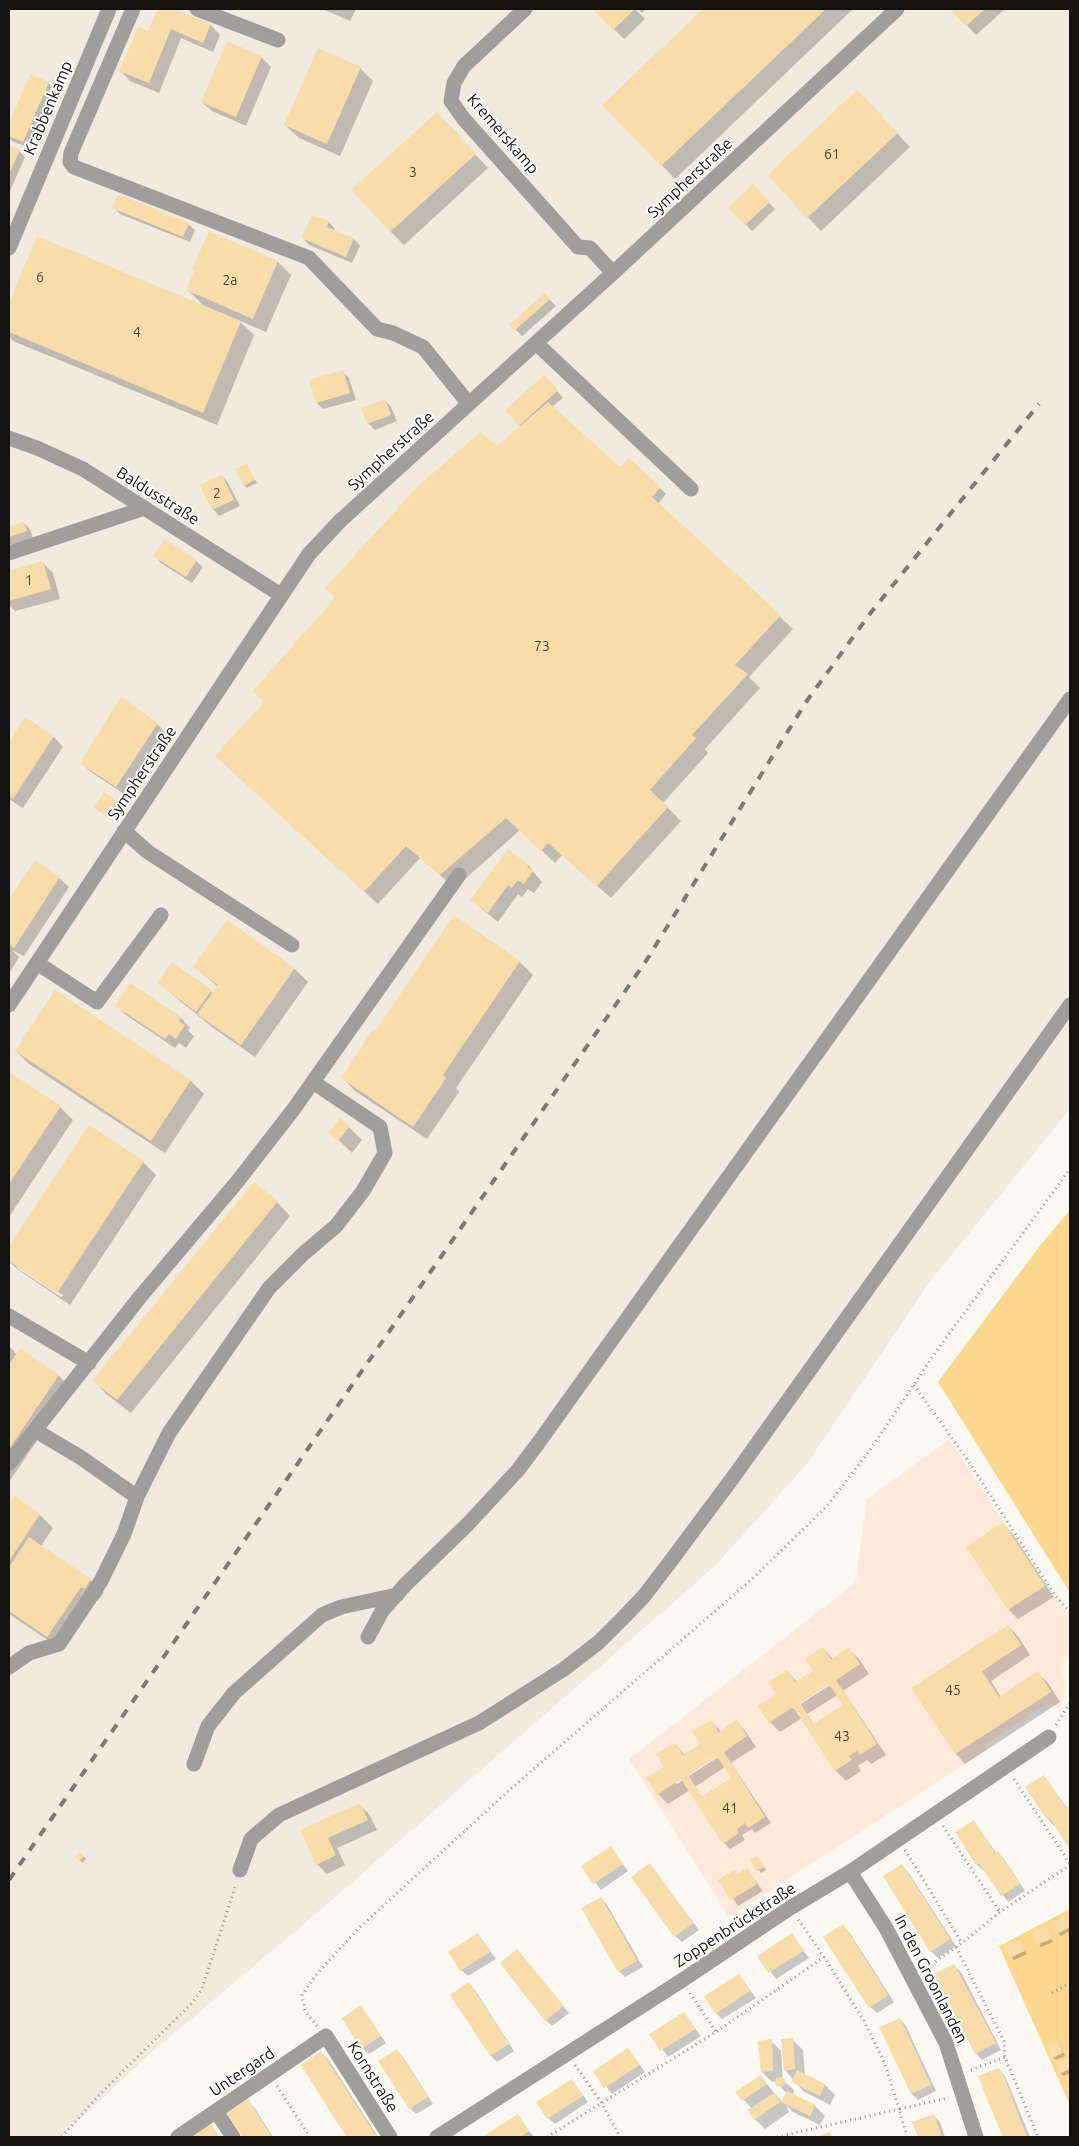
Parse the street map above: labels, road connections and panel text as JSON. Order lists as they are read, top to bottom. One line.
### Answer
{"streets":{"street":["Krabbenkamp","Kremerskamp","Sympherstraße","Baldusstraße","Zoppenbrückstraße","In den Groonlanden","Untergard","Kornstraße"]},"crossings":[["Kremerskamp","Sympherstraße"],["Sympherstraße","Baldusstraße"],["Zoppenbrückstraße","In den Groonlanden"],["Untergard","Kornstraße"]],"house_numbers":["61","3","6","2a","4","2","1","73","45","43","41"]}
